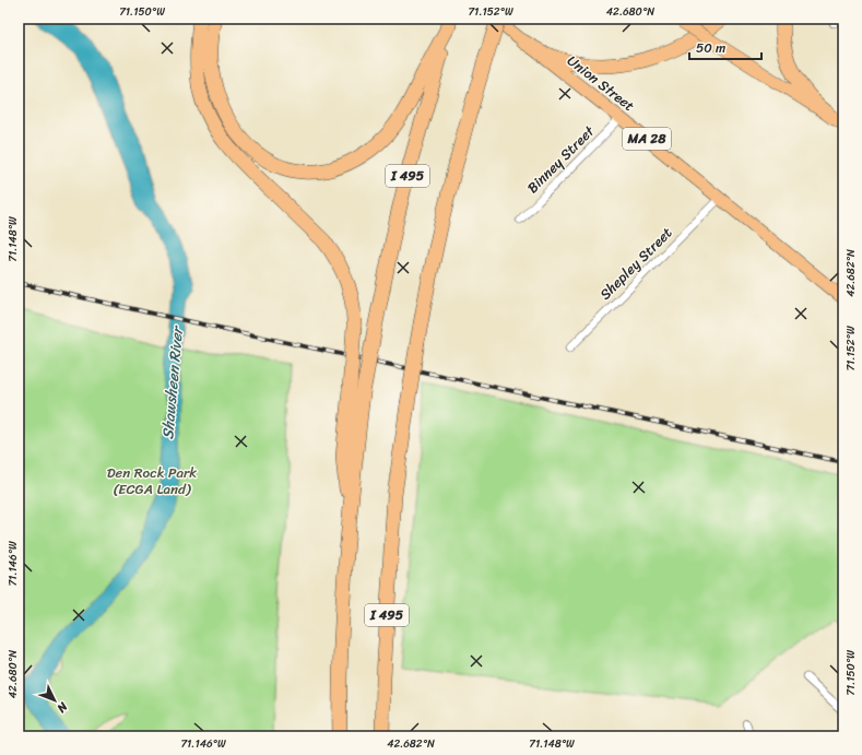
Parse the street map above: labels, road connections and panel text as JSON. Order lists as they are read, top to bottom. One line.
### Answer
{"streets":{"highway":["I 495"],"main road":["Union Street","MA 28"],"street":["Binney Street","Shepley Street"]},"crossings":[["Union Street","Binney Street"],["Union Street","I 495"],["Union Street","Shepley Street"]],"water":["Shawsheen River"],"parks":["Den Rock Park (ECGA Land)"],"scale_bar":"50 m","north":"bottom right","coordinates":["71.150°W","71.152°W","42.680°N","71.148°W","42.682°N","71.146°W"]}
